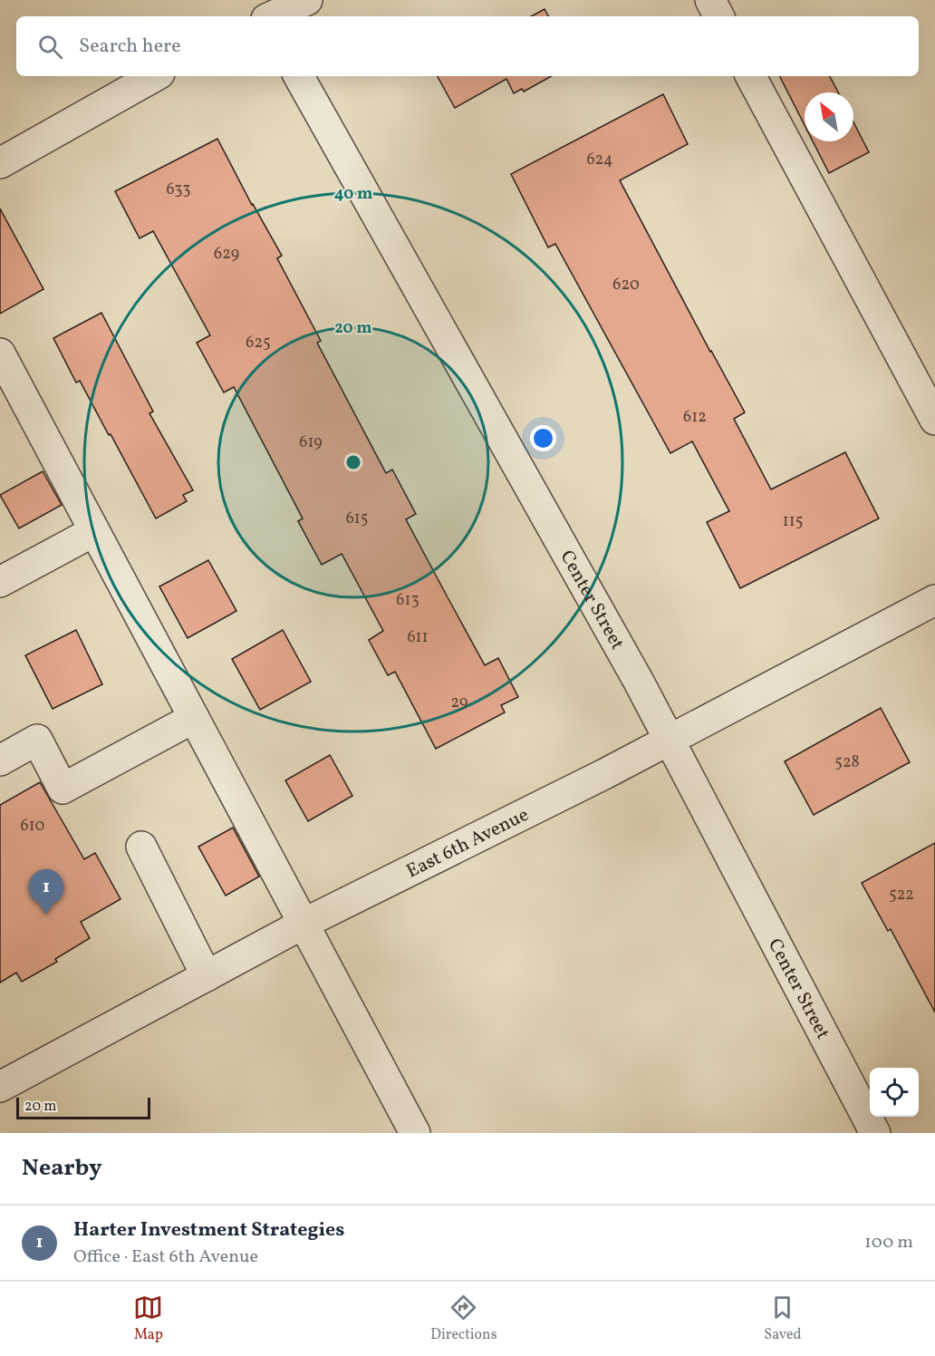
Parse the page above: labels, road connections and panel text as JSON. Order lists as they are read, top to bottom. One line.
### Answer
{"streets":{"street":["Center Street","East 6th Avenue"]},"crossings":[["Center Street","East 6th Avenue"]],"house_numbers":["624","633","629","620","625","612","619","615","115","613","611","29","528","610","522"],"scale_bar":"20 m","north":"top left","page":{"search":"Search here","pins":"1","scale":"20 m","heading":"Nearby","list":[{"mark":"1","name":"Harter Investment Strategies","note":"Office · East 6th Avenue","value":"100 m"}],"nav":["Map","Directions","Saved"]},"rings":["40 m","20 m"]}
